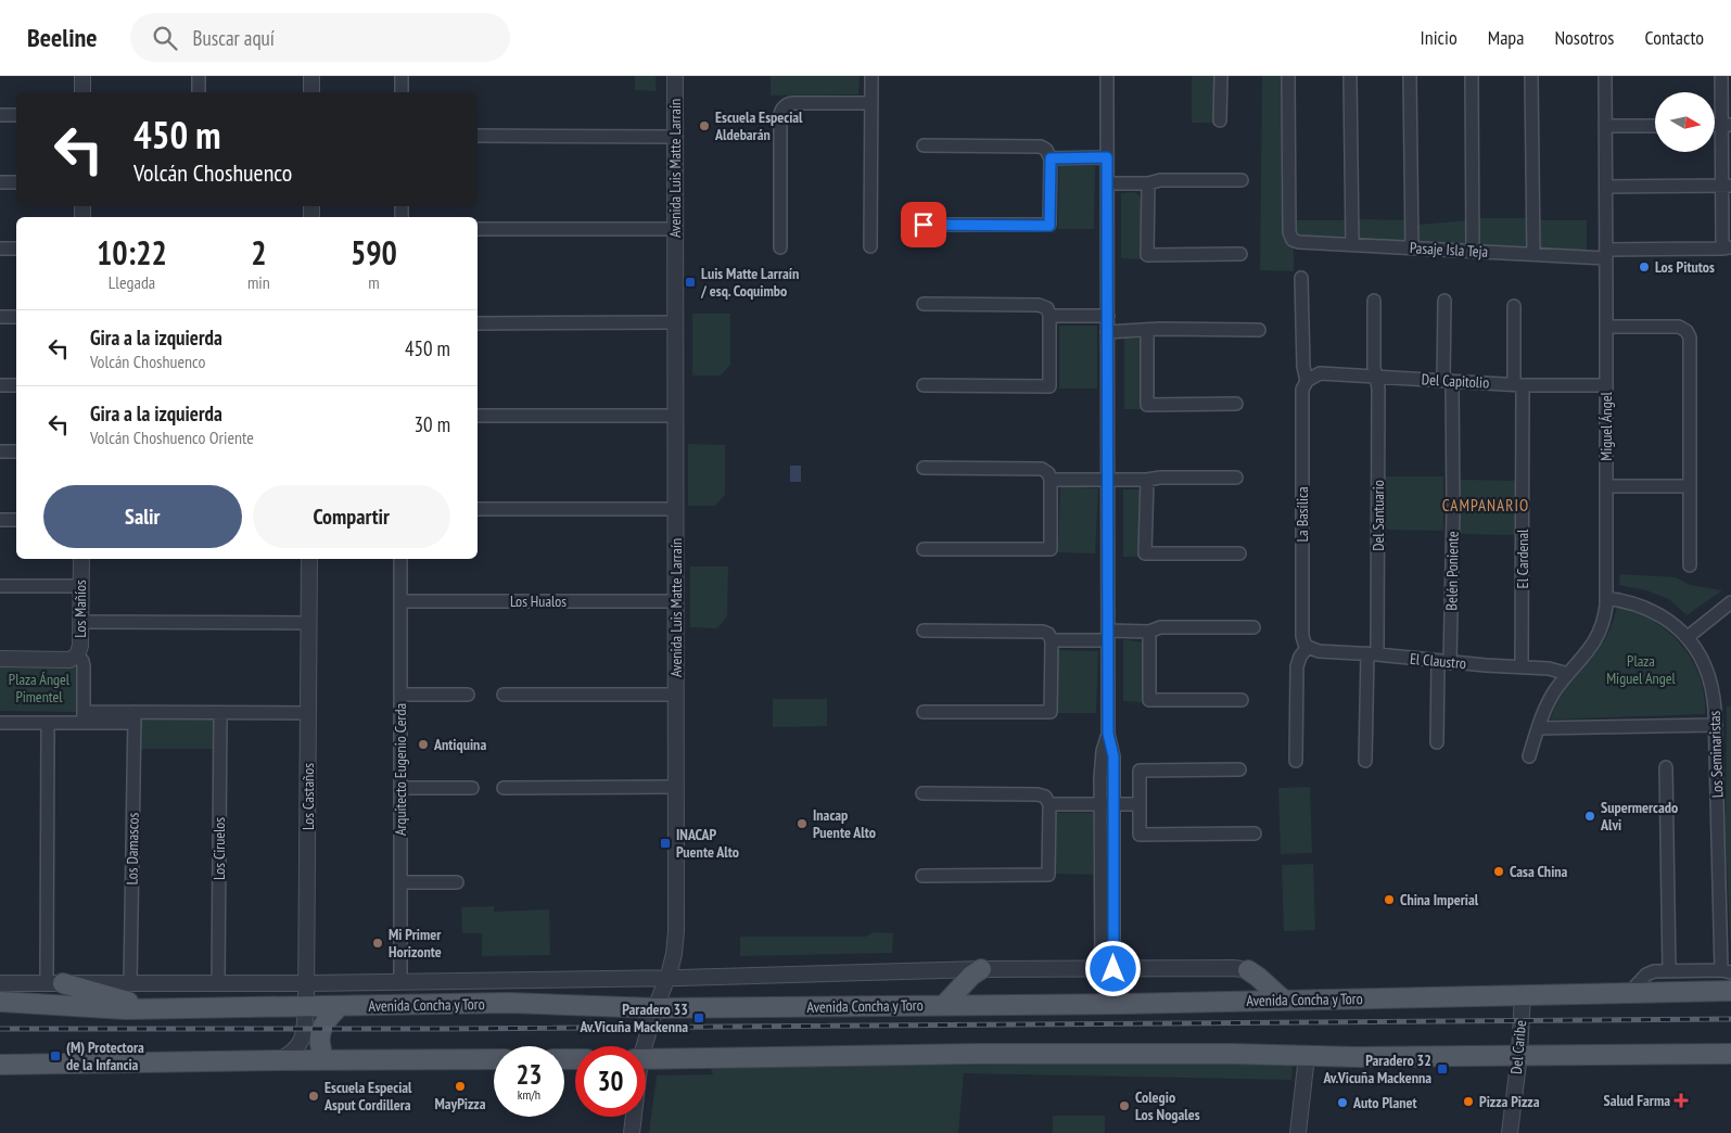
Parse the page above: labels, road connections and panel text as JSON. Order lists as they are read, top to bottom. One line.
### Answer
{"streets":{"main road":["Avenida Concha y Toro"],"street":["Avenida Luis Matte Larraín","Pasaje Isla Teja","Del Capitolio","Miguel Ángel","La Basílica","Del Santuario","El Cardenal","Belén Poniente","Los Hualos","Los Mañíos","El Claustro","Los Seminaristas","Arquitecto Eugenio Cerda","Los Castaños","Los Damascos","Los Ciruelos","Del Caribe"]},"crossings":[["Avenida Luis Matte Larraín","Los Hualos"],["Avenida Luis Matte Larraín","Avenida Concha y Toro"],["Pasaje Isla Teja","Miguel Ángel"],["Del Capitolio","Miguel Ángel"],["Del Capitolio","La Basílica"],["Del Capitolio","Del Santuario"],["Del Capitolio","El Cardenal"],["Del Capitolio","Belén Poniente"],["Miguel Ángel","El Claustro"],["Miguel Ángel","Los Seminaristas"],["La Basílica","El Claustro"],["Del Santuario","El Claustro"],["El Cardenal","El Claustro"],["Belén Poniente","El Claustro"],["Los Hualos","Arquitecto Eugenio Cerda"],["Arquitecto Eugenio Cerda","Avenida Concha y Toro"],["Los Castaños","Avenida Concha y Toro"],["Los Damascos","Avenida Concha y Toro"],["Los Ciruelos","Avenida Concha y Toro"],["Avenida Concha y Toro","Del Caribe"]],"districts":["CAMPANARIO"],"parks":["Plaza Miguel Angel","Plaza Ángel Pimentel"],"places":{"other":["Escuela Especial Aldebarán","Los Pitutos","Antiquina","Supermercado Alvi","Inacap Puente Alto","Casa China","China Imperial","Mi Primer Horizonte","MayPizza","Escuela Especial Asput Cordillera","Pizza Pizza","Auto Planet","Colegio Los Nogales"],"transit":["Luis Matte Larraín / esq. Coquimbo","INACAP Puente Alto","Paradero 33 Av.Vicuña Mackenna","(M) Protectora de la Infancia","Paradero 32 Av.Vicuña Mackenna"],"health":["Salud Farma"]},"north":"right","page":{"header":"Beeline","search":"Buscar aquí","nav":["Inicio","Mapa","Nosotros","Contacto"],"turn":["450 m","Volcán Choshuenco"],"eta":["10:22","Llegada","2","min","590","m"],"list":[{"name":"Gira a la izquierda","note":"Volcán Choshuenco","value":"450 m"},{"name":"Gira a la izquierda","note":"Volcán Choshuenco Oriente","value":"30 m"}],"buttons":["Salir","Compartir"],"speed":"23 km/h","limit":"30"}}
